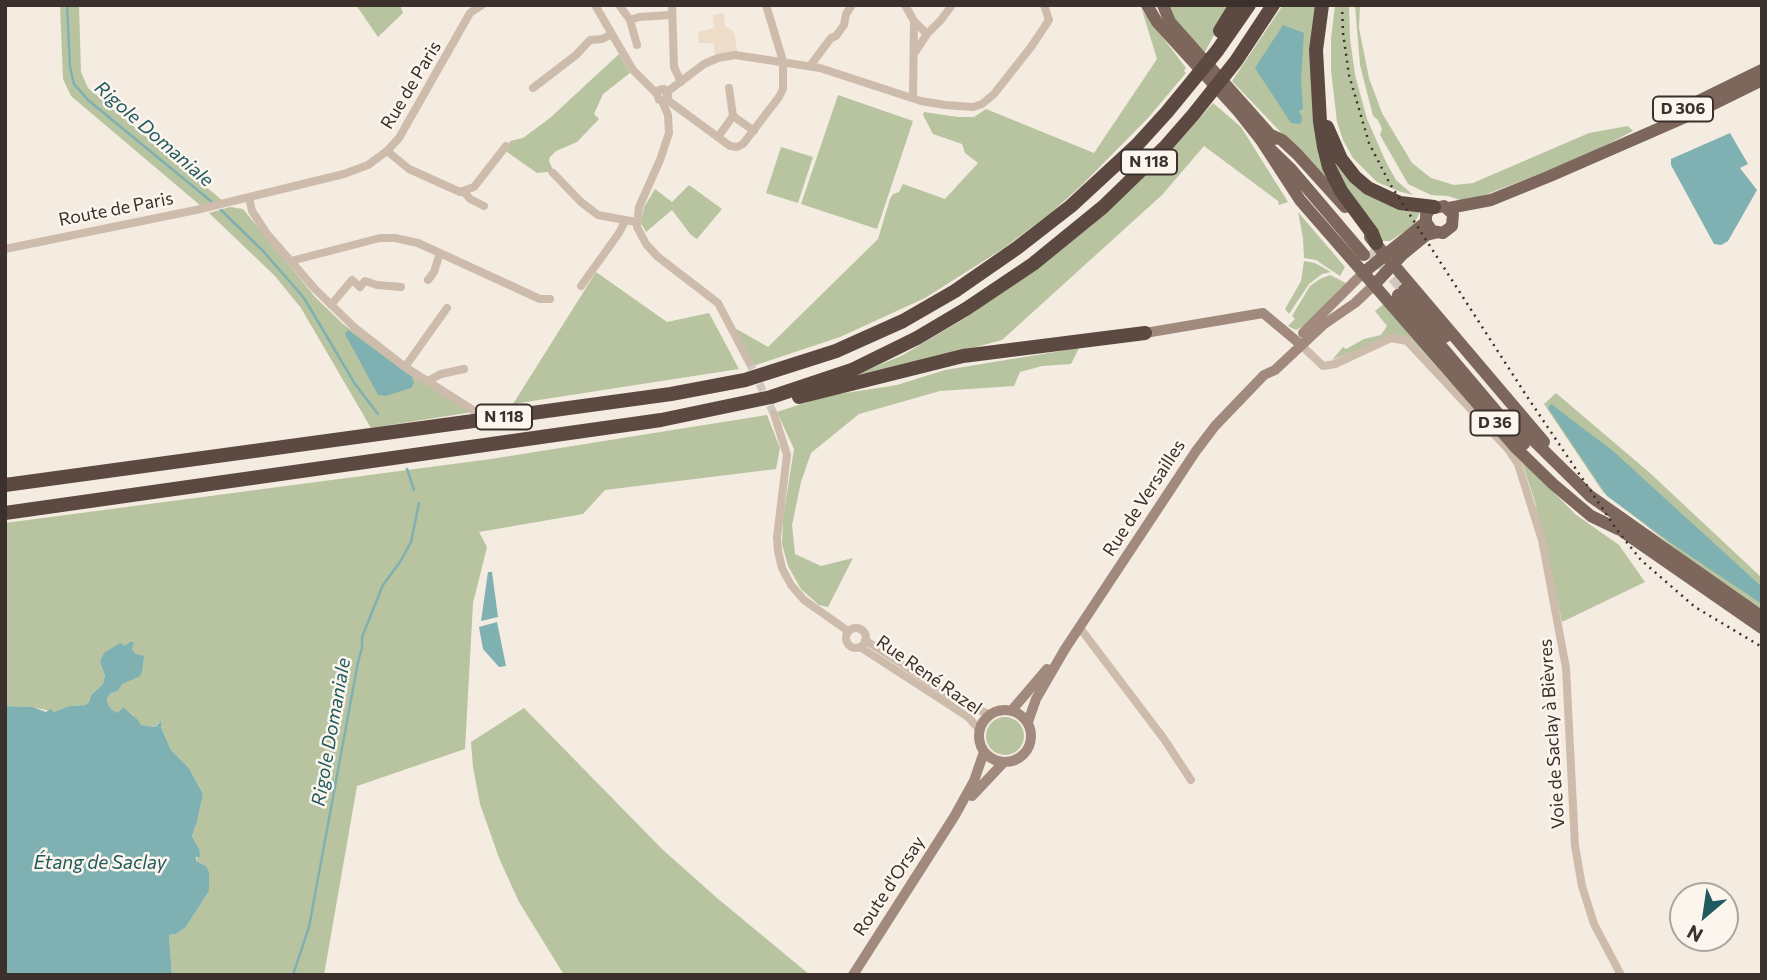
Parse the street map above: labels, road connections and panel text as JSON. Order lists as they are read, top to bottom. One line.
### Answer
{"streets":{"highway":["N 118"],"main road":["D 306","D 36","Rue de Versailles","Route d'Orsay"],"street":["Rue de Paris","Route de Paris","Rue René Razel","Voie de Saclay à Bièvres"]},"crossings":[["Rue de Paris","Route de Paris"],["D 36","Rue de Versailles"],["Rue de Versailles","Rue René Razel"],["Rue de Versailles","Voie de Saclay à Bièvres"],["Rue de Versailles","Route d'Orsay"],["Rue René Razel","Route d'Orsay"]],"water":["Rigole Domaniale","Étang de Saclay"],"north":"bottom left"}
